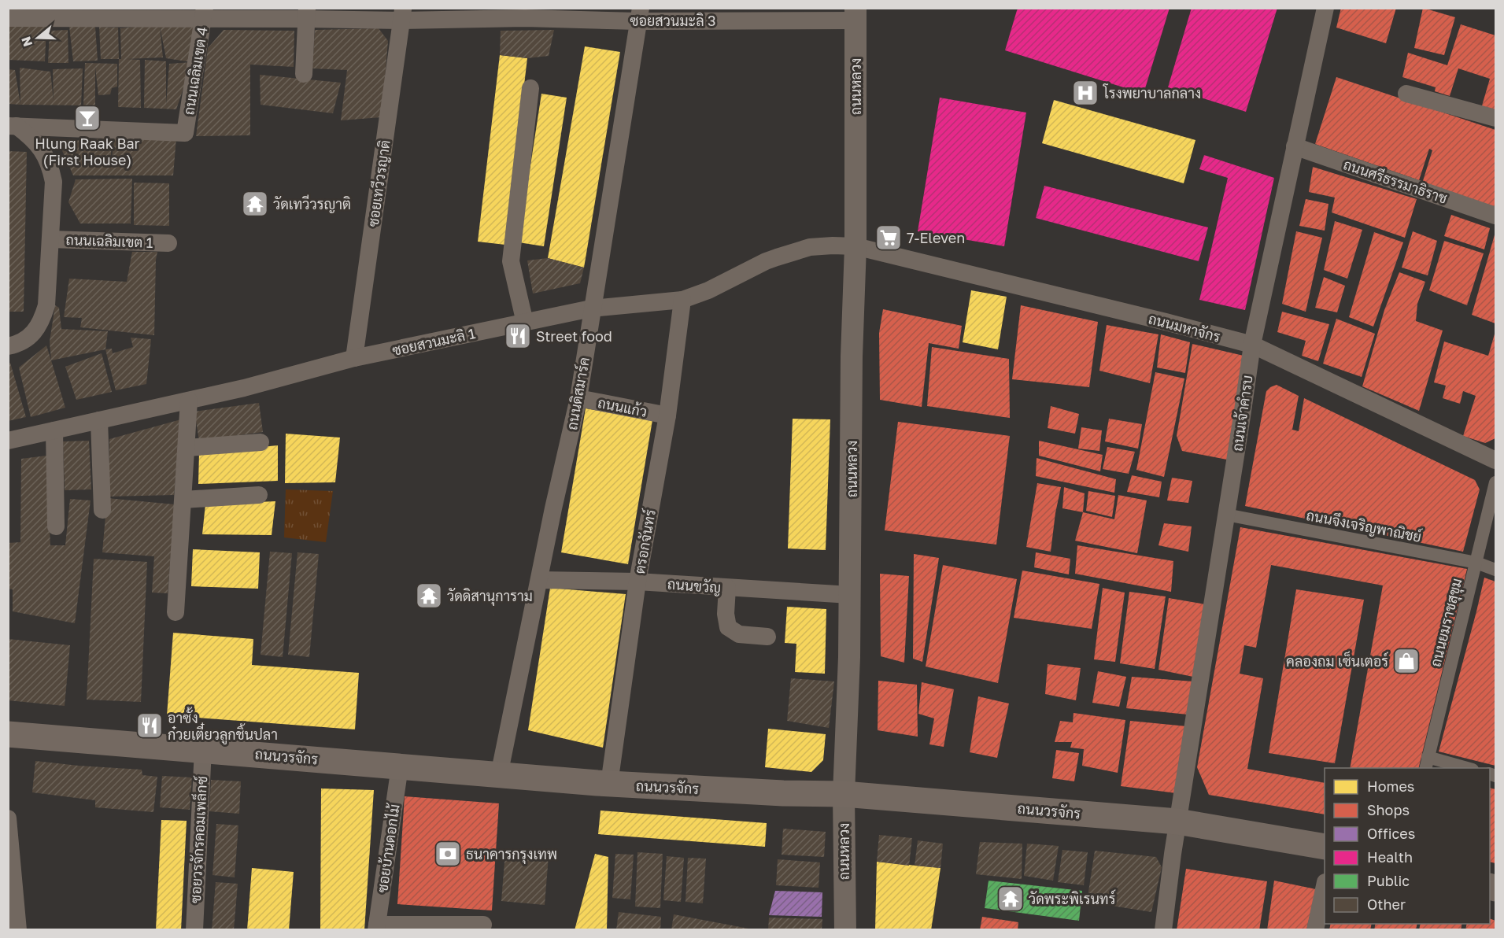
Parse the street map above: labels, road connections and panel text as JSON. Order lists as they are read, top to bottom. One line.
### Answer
{"streets":{"main road":["ถนนวรจักร"],"street":["ซอยสวนมะลิ 3","ถนนเฉลิมเขต 4","ถนนหลวง","ถนนศรีธรรมาธิราช","ซอยเทวีวรญาติ","ถนนเฉลิมเขต 1","ถนนมหาจักร","ซอยสวนมะลิ 1","ถนนดิสมาร์ค","ถนนแก้ว","ถนนเจ้าคำรบ","ถนนจึงเจริญพาณิชย์","ตรอกจันทร์","ถนนขวัญ","ถนนยมราชสุขุม","ซอยวรจักรคอมเพล็กซ์","ซอยบ้านดอกไม้"]},"crossings":[["ซอยสวนมะลิ 3","ถนนเฉลิมเขต 4"],["ซอยสวนมะลิ 3","ถนนหลวง"],["ซอยสวนมะลิ 3","ซอยเทวีวรญาติ"],["ซอยสวนมะลิ 3","ถนนดิสมาร์ค"],["ถนนเฉลิมเขต 4","ถนนเฉลิมเขต 1"],["ถนนหลวง","ถนนมหาจักร"],["ถนนหลวง","ซอยสวนมะลิ 1"],["ถนนหลวง","ถนนขวัญ"],["ถนนหลวง","ถนนวรจักร"],["ถนนศรีธรรมาธิราช","ถนนเจ้าคำรบ"],["ซอยเทวีวรญาติ","ซอยสวนมะลิ 1"],["ถนนมหาจักร","ซอยสวนมะลิ 1"],["ถนนมหาจักร","ถนนเจ้าคำรบ"],["ซอยสวนมะลิ 1","ถนนดิสมาร์ค"],["ซอยสวนมะลิ 1","ตรอกจันทร์"],["ถนนดิสมาร์ค","ถนนแก้ว"],["ถนนดิสมาร์ค","ถนนขวัญ"],["ถนนดิสมาร์ค","ถนนวรจักร"],["ถนนแก้ว","ตรอกจันทร์"],["ถนนเจ้าคำรบ","ถนนจึงเจริญพาณิชย์"],["ถนนเจ้าคำรบ","ถนนวรจักร"],["ถนนจึงเจริญพาณิชย์","ถนนยมราชสุขุม"],["ตรอกจันทร์","ถนนขวัญ"],["ตรอกจันทร์","ถนนวรจักร"],["ถนนวรจักร","ซอยวรจักรคอมเพล็กซ์"],["ถนนวรจักร","ซอยบ้านดอกไม้"]],"places":{"hospital":["โรงพยาบาลกลาง"],"bar":["Hlung Raak Bar (First House)"],"temple":["วัดเทวีวรญาติ","วัดดิสานุการาม","วัดพระพิเรนทร์"],"supermarket":["7-Eleven"],"restaurant":["Street food","อาซั้ง ก๋วยเตี๋ยวลูกชิ้นปลา"],"shop":["คลองถม เซ็นเตอร์"],"bank":["ธนาคารกรุงเทพ"]},"legend":["Homes","Shops","Offices","Health","Public","Other"],"north":"left"}
